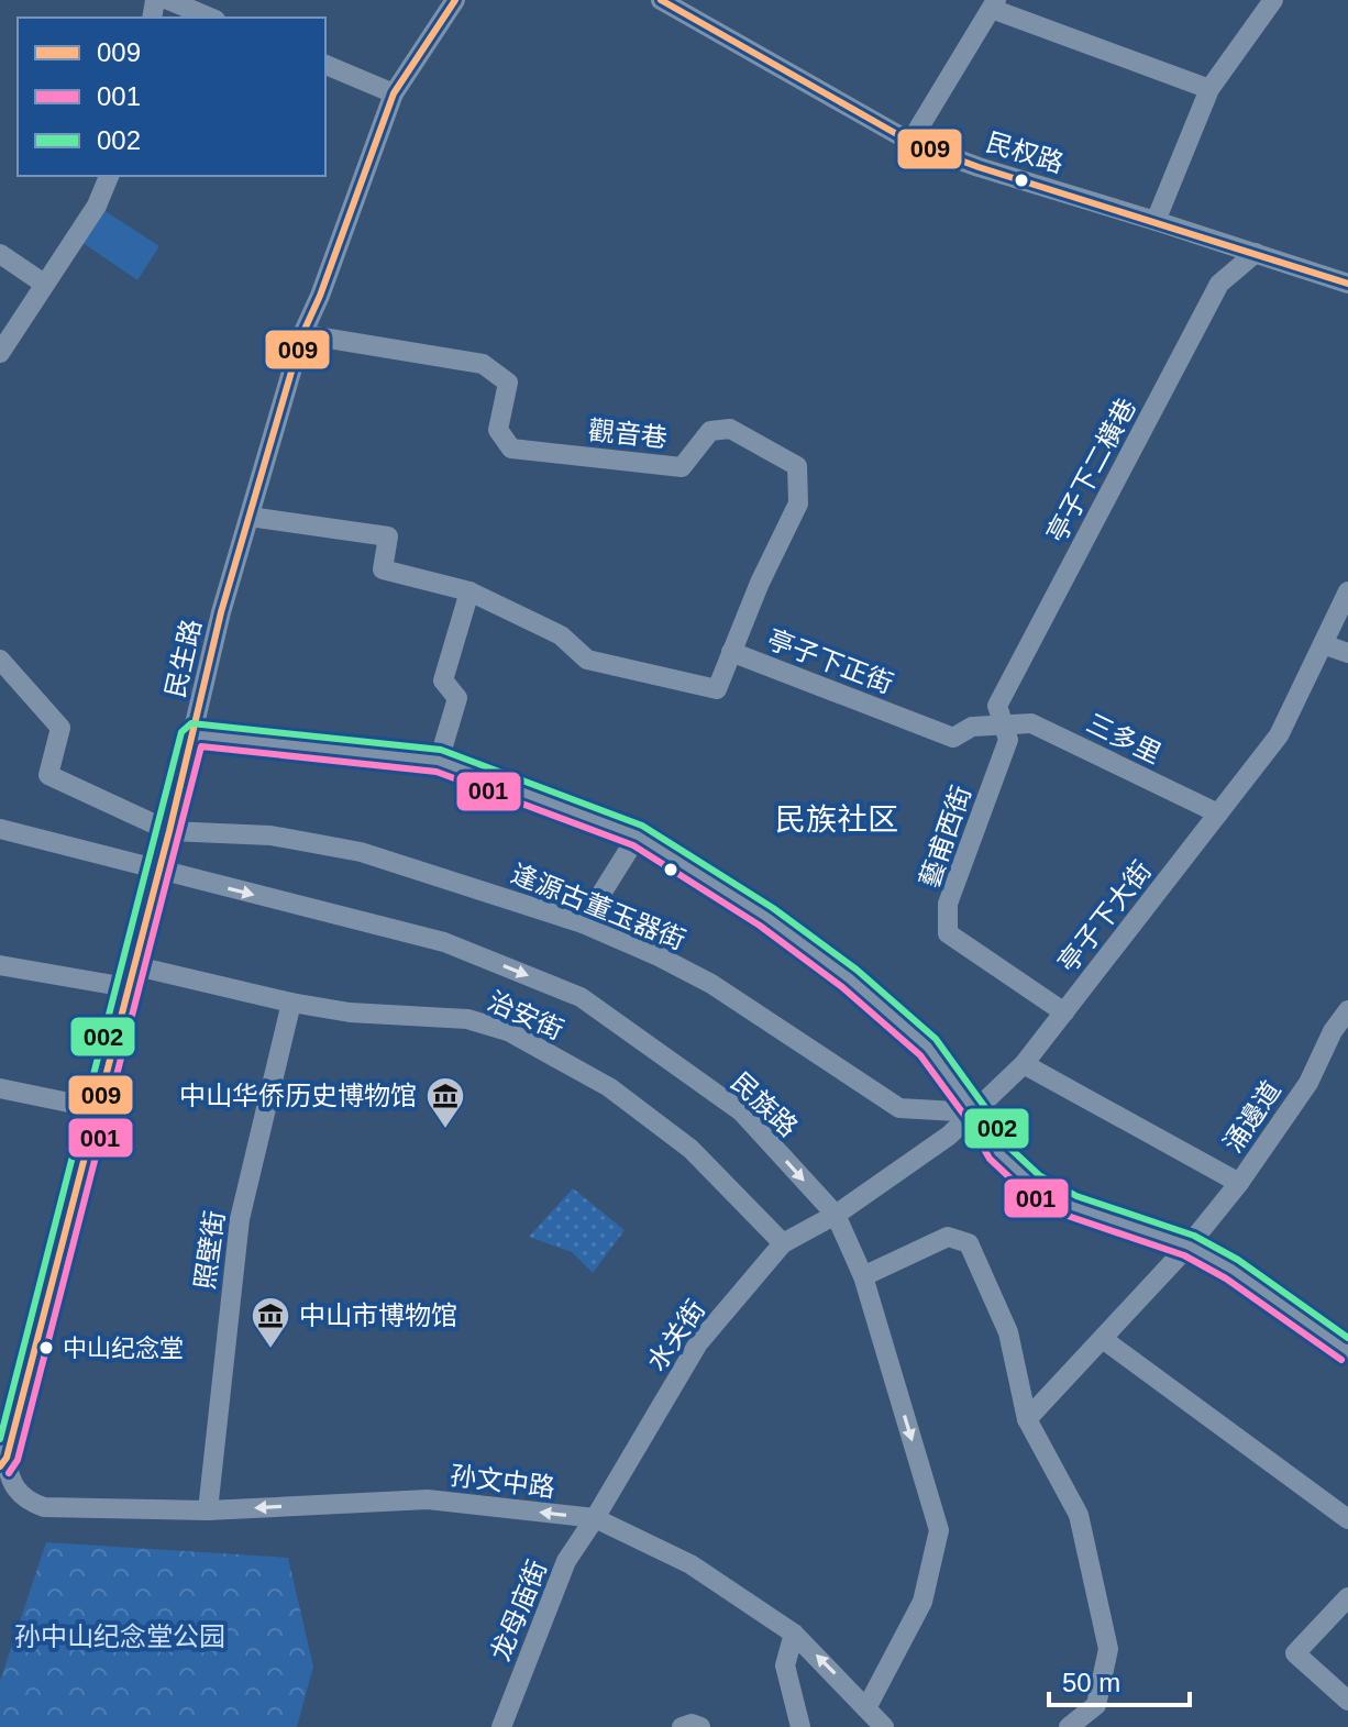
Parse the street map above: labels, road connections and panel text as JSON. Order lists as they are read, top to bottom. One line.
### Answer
{"streets":{"street":["民权路","觀音巷","亭子下二橫巷","民生路","亭子下正街","三多里","藝甫西街","逢源古董玉器街","亭子下大街","治安街","民族路","涌邊道","照壁街","水关街","孙文中路","龙母庙街"]},"crossings":[["民权路","亭子下二橫巷"],["觀音巷","民生路"],["觀音巷","亭子下正街"],["亭子下二橫巷","亭子下正街"],["亭子下二橫巷","三多里"],["亭子下二橫巷","藝甫西街"],["民生路","亭子下正街"],["民生路","逢源古董玉器街"],["民生路","治安街"],["民生路","民族路"],["民生路","孙文中路"],["亭子下正街","三多里"],["亭子下正街","藝甫西街"],["三多里","藝甫西街"],["三多里","亭子下大街"],["藝甫西街","亭子下大街"],["逢源古董玉器街","亭子下大街"],["亭子下大街","民族路"],["亭子下大街","水关街"],["治安街","照壁街"],["治安街","水关街"],["民族路","水关街"],["民族路","孙文中路"],["照壁街","孙文中路"],["水关街","孙文中路"],["水关街","龙母庙街"],["孙文中路","龙母庙街"]],"one_way":["民族路","孙文中路"],"districts":["民族社区"],"parks":["孙中山纪念堂公园"],"places":{"museum":["中山华侨历史博物馆","中山市博物馆"],"other":["中山纪念堂"]},"lines":["transit line 009","transit line 002","transit line 001"],"legend":["009","001","002"],"scale_bar":"50 m"}
